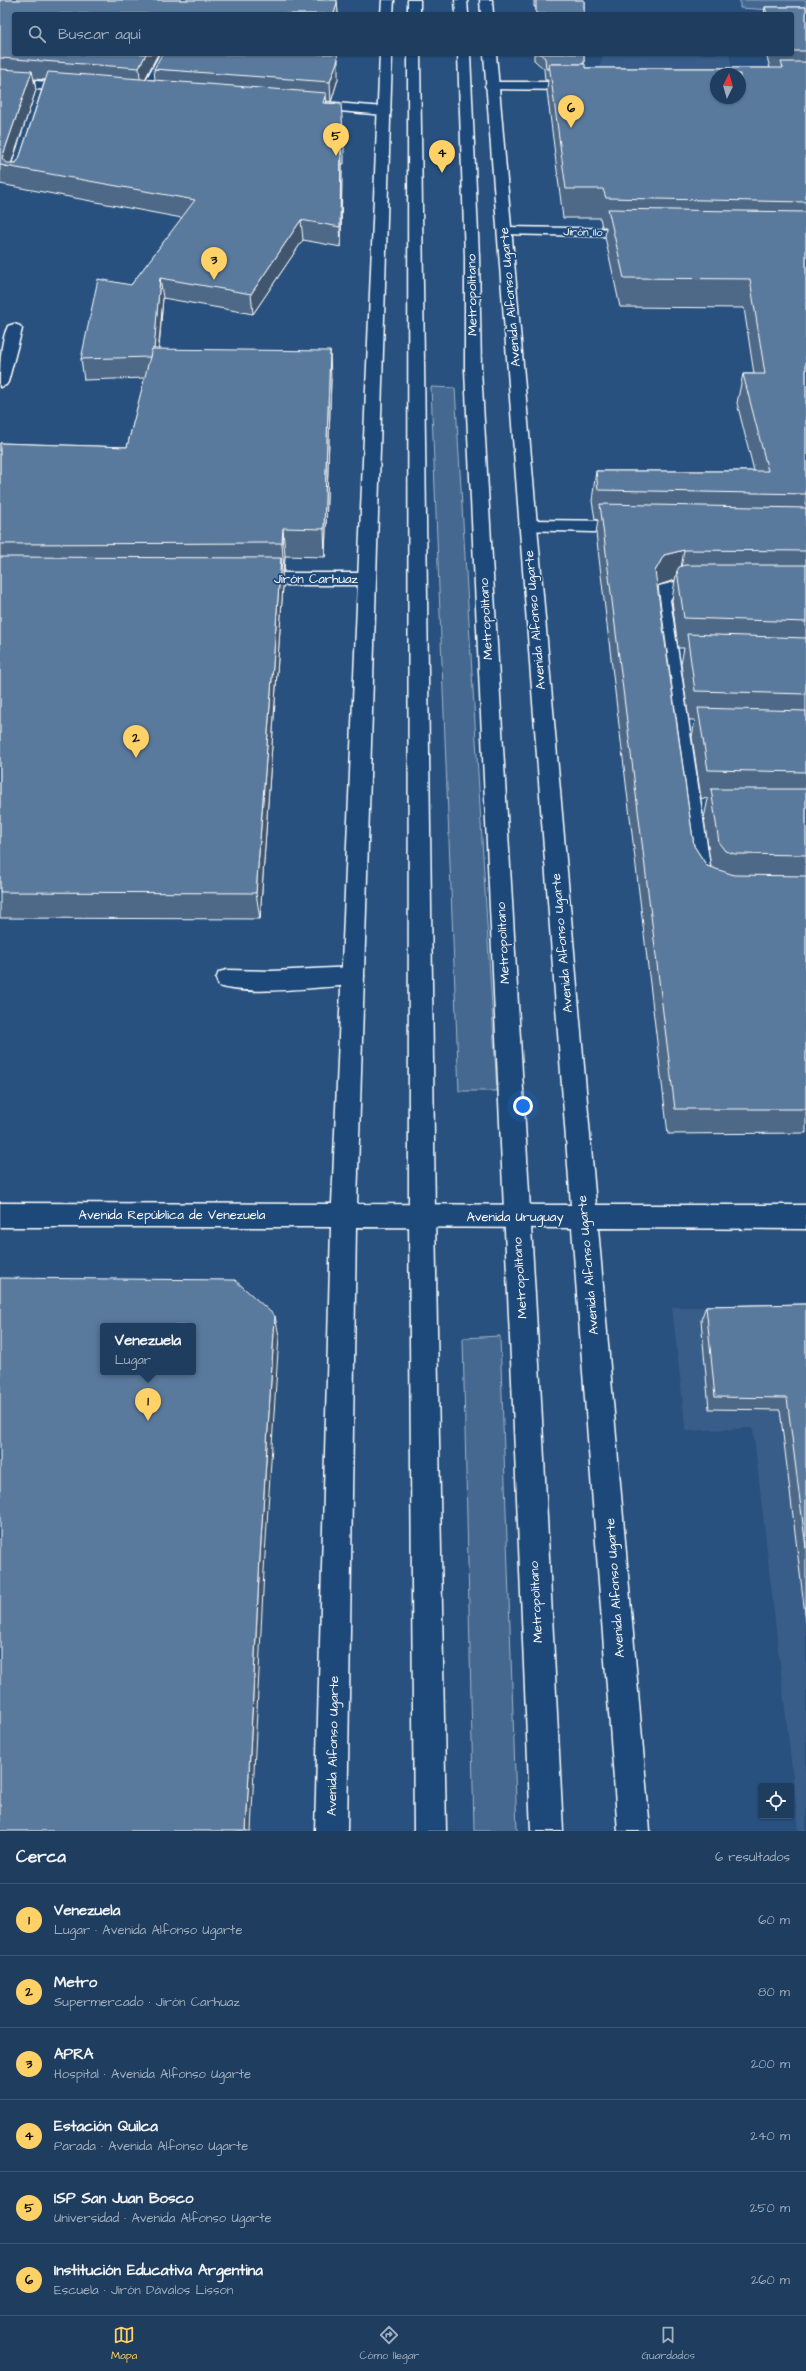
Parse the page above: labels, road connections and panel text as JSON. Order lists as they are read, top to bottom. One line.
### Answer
{"streets":{"main road":["Jirón Ilo","Metropolitano","Avenida Alfonso Ugarte","Jirón Carhuaz","Avenida República de Venezuela","Avenida Uruguay"]},"crossings":[["Jirón Ilo","Avenida Alfonso Ugarte"],["Metropolitano","Avenida Uruguay"],["Avenida Alfonso Ugarte","Jirón Carhuaz"],["Avenida Alfonso Ugarte","Avenida República de Venezuela"],["Avenida Alfonso Ugarte","Avenida Uruguay"],["Avenida República de Venezuela","Avenida Uruguay"]],"north":"top","page":{"search":"Buscar aquí","pins":["6","5","4","3","2","1"],"popup":["Venezuela","Lugar"],"heading":["Cerca","6 resultados"],"list":[{"mark":"1","name":"Venezuela","note":"Lugar · Avenida Alfonso Ugarte","value":"60 m"},{"mark":"2","name":"Metro","note":"Supermercado · Jirón Carhuaz","value":"80 m"},{"mark":"3","name":"APRA","note":"Hospital · Avenida Alfonso Ugarte","value":"200 m"},{"mark":"4","name":"Estación Quilca","note":"Parada · Avenida Alfonso Ugarte","value":"240 m"},{"mark":"5","name":"ISP San Juan Bosco","note":"Universidad · Avenida Alfonso Ugarte","value":"250 m"},{"mark":"6","name":"Institución Educativa Argentina","note":"Escuela · Jirón Dávalos Lisson","value":"260 m"}],"nav":["Mapa","Cómo llegar","Guardados"]}}
